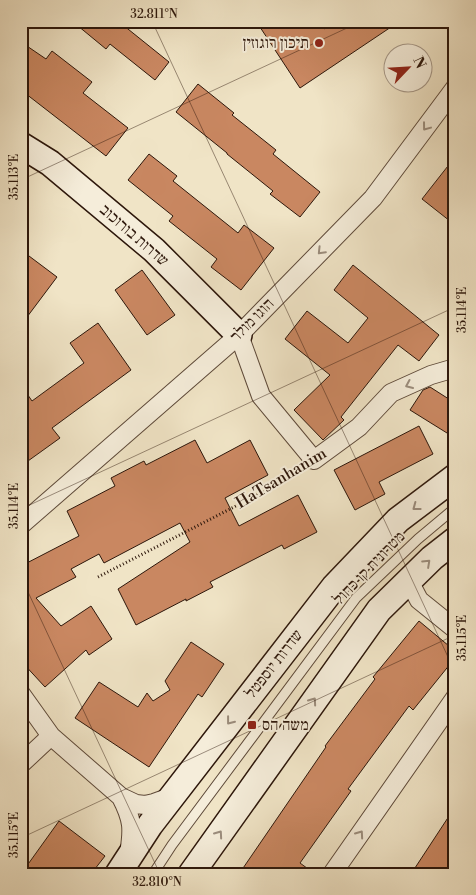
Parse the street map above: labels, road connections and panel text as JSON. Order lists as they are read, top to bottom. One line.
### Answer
{"streets":{"street":["שדרות בורוכוב","הוגו מולר","HaTsanhanim","שדרות יוספטל"],"lane":["מטרונית קו כחול"]},"crossings":[["שדרות בורוכוב","הוגו מולר"]],"one_way":["הוגו מולר"],"places":{"other":["תיכון רוגוזין"],"transit":["משה הס"]},"north":"top right","coordinates":["32.811°N","35.113°E","35.114°E","35.115°E","32.810°N"]}
